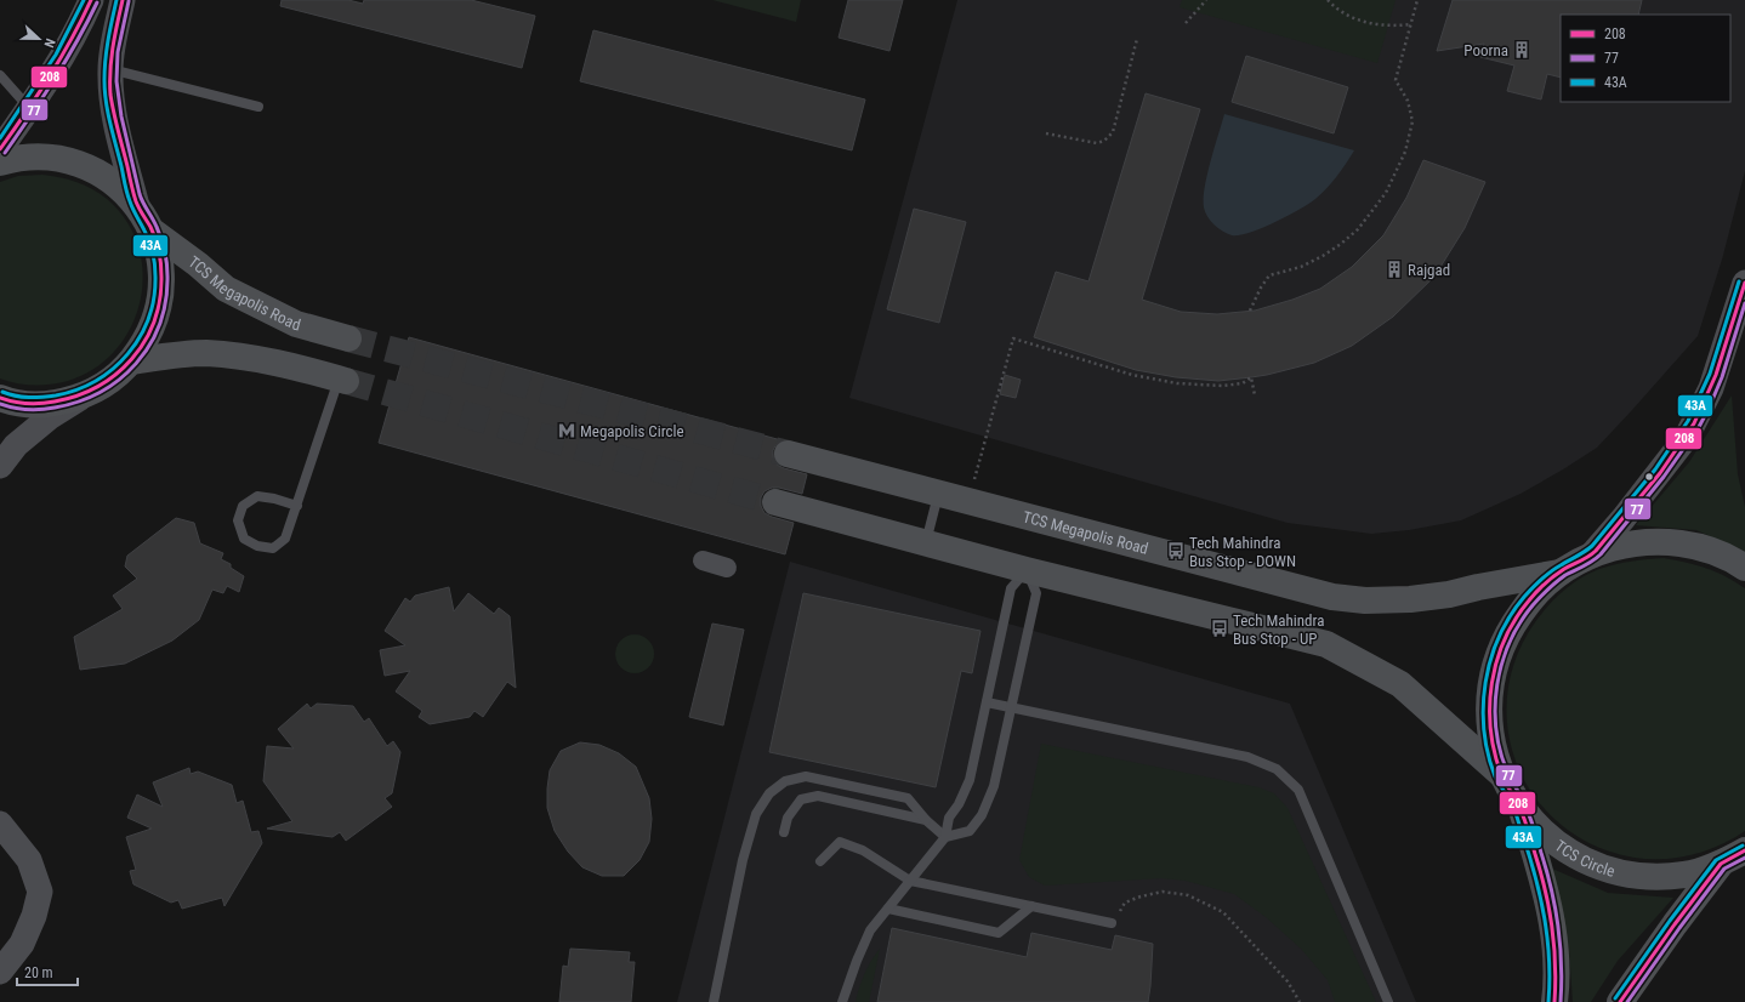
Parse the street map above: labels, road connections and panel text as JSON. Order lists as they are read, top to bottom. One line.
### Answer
{"streets":{"main road":["TCS Megapolis Road","TCS Circle"]},"crossings":[["TCS Megapolis Road","TCS Circle"]],"places":{"building":["Poorna","Rajgad"],"metro station":["Megapolis Circle"],"bus stop":["Tech Mahindra Bus Stop - DOWN","Tech Mahindra Bus Stop - UP"]},"lines":["transit line 208","transit line 43A","transit line 77"],"legend":["208","77","43A"],"scale_bar":"20 m","north":"right"}
